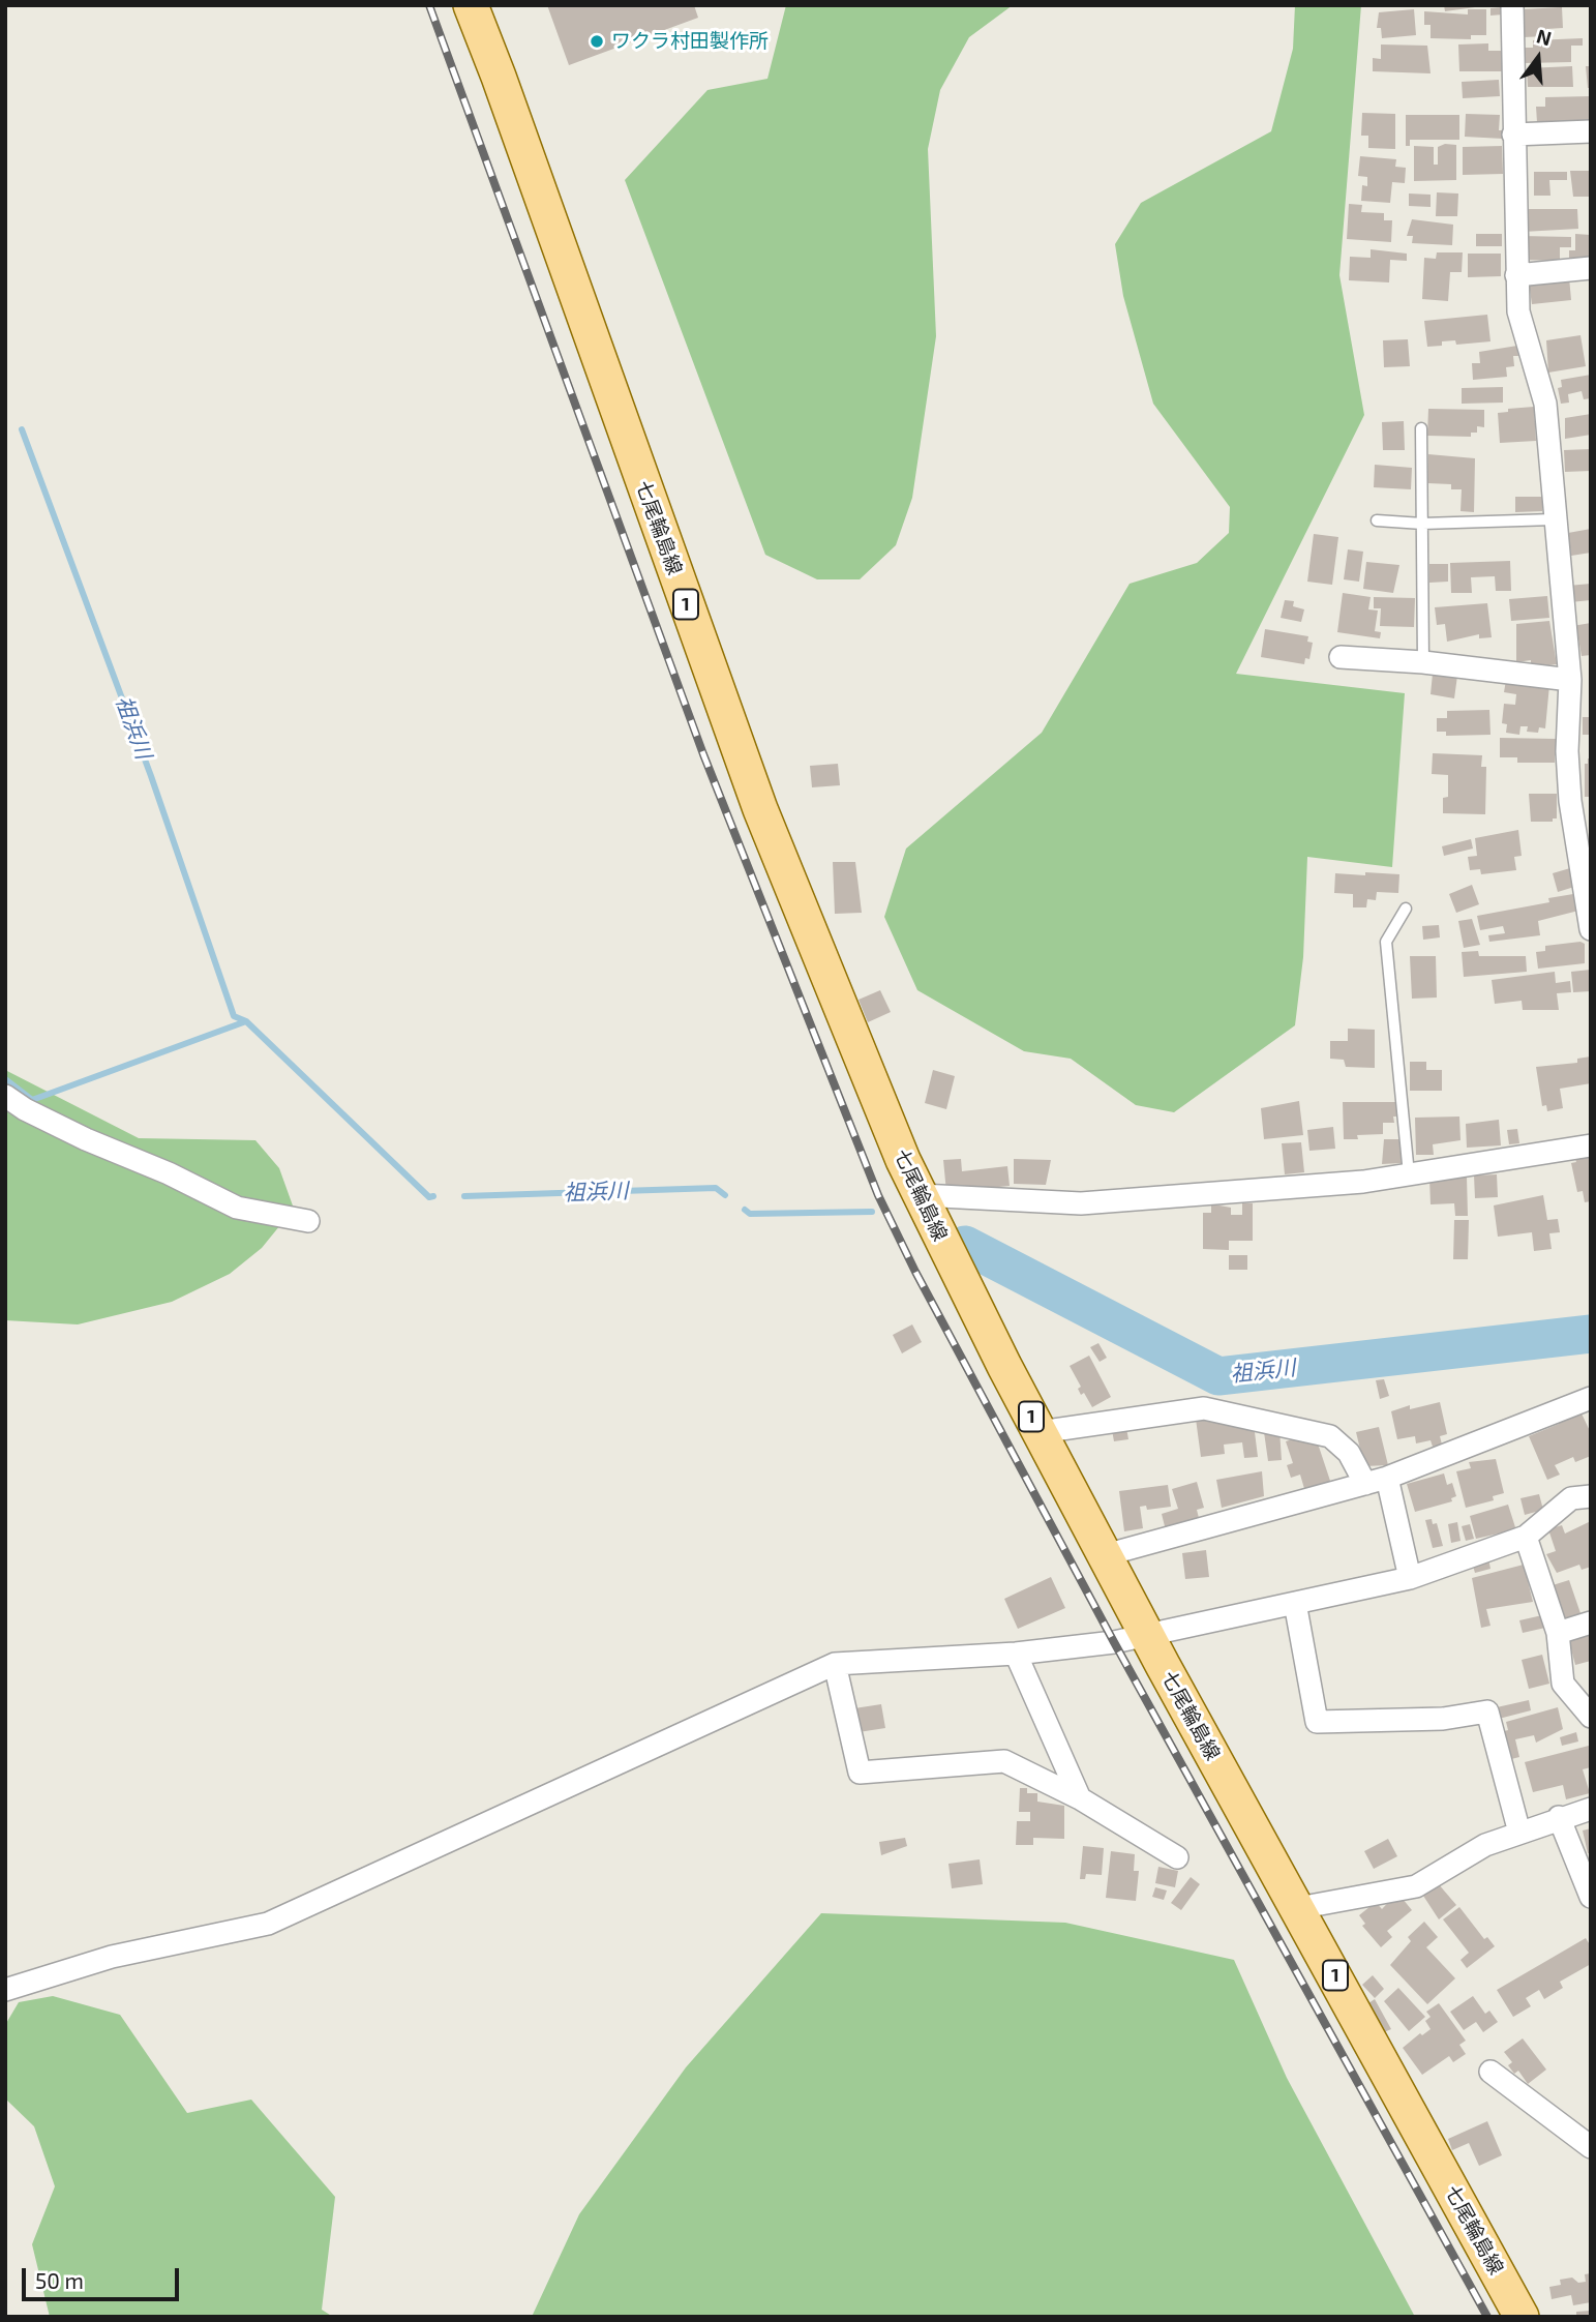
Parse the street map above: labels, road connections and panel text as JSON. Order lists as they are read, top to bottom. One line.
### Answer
{"streets":{"main road":["七尾輪島線","1"]},"water":["祖浜川"],"places":["ワクラ村田製作所"],"scale_bar":"50 m","north":"top"}
